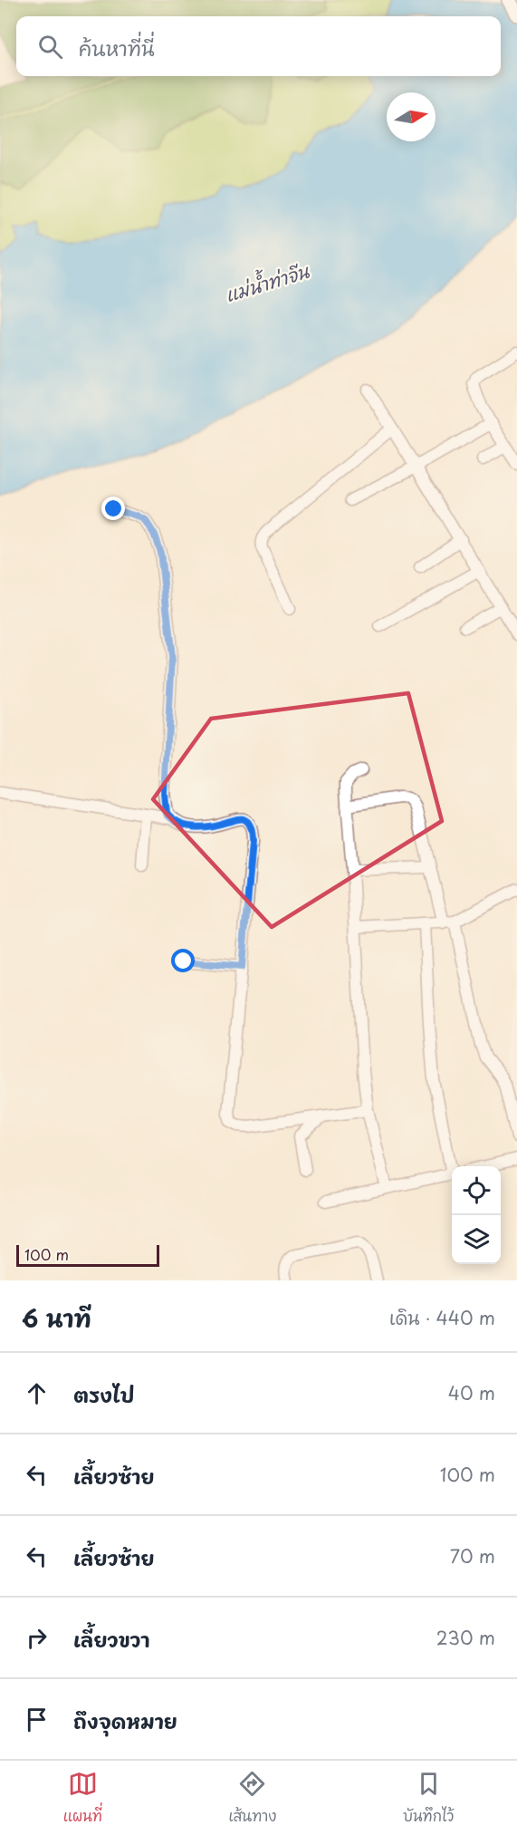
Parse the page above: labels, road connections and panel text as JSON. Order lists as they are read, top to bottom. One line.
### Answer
{"water":["แม่น้ำท่าจีน"],"scale_bar":"100 m","north":"right","page":{"search":"ค้นหาที่นี่","scale":"100 m","heading":["6 นาที","เดิน · 440 m"],"list":[["ตรงไป","40 m"],["เลี้ยวซ้าย","100 m"],["เลี้ยวซ้าย","70 m"],["เลี้ยวขวา","230 m"],"ถึงจุดหมาย"],"nav":["แผนที่","เส้นทาง","บันทึกไว้"]}}
